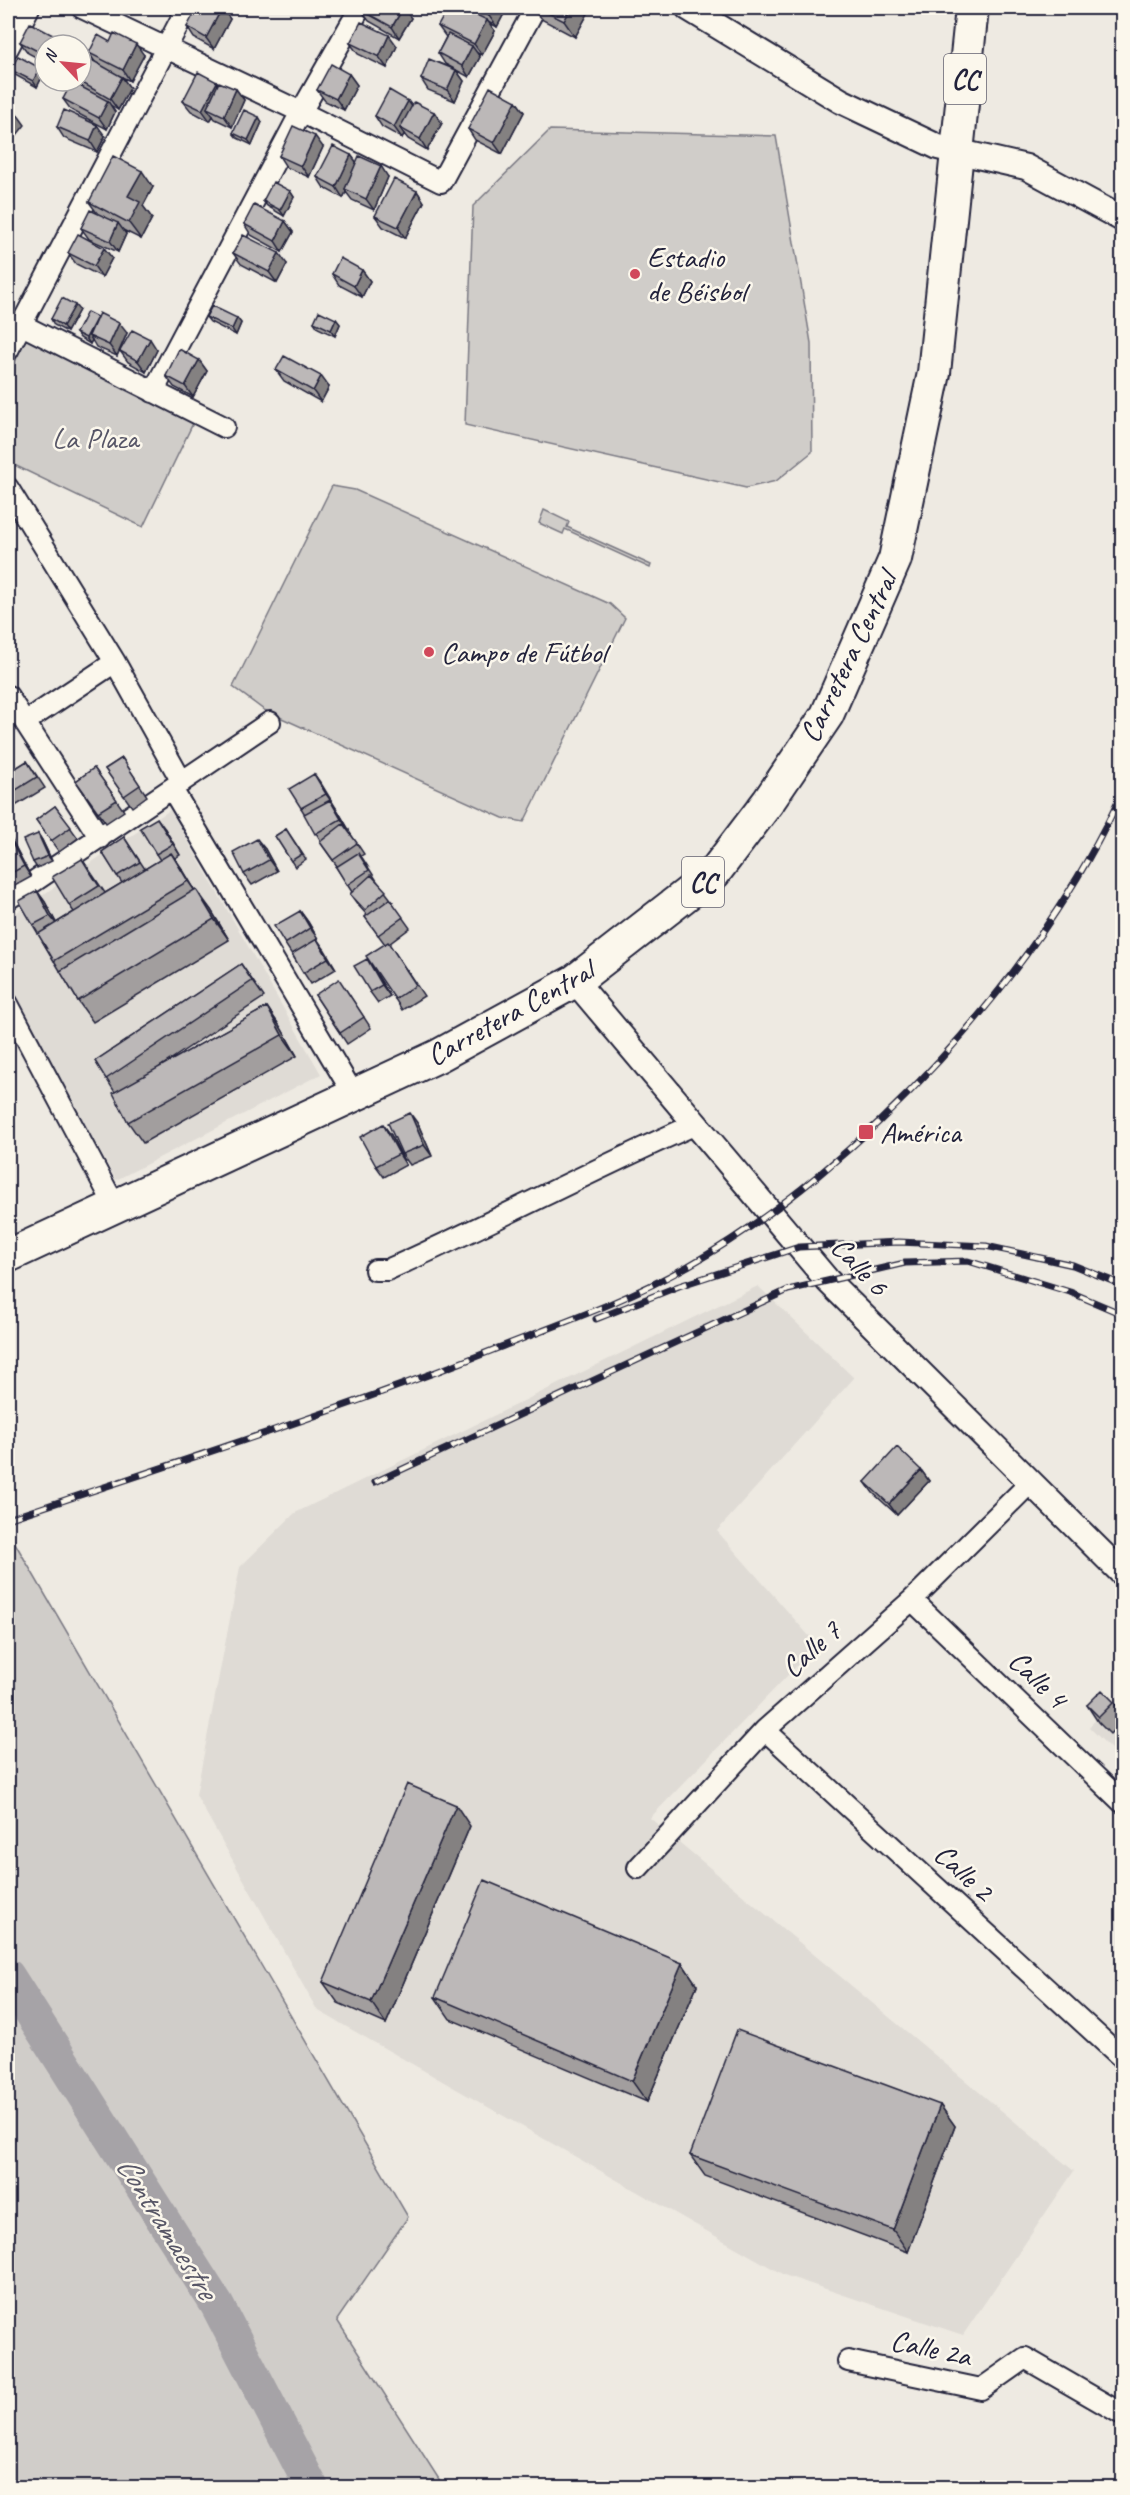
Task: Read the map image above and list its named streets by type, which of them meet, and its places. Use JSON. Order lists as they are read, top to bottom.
{
  "streets": {
    "highway": ["CC", "Carretera Central"],
    "street": [
      "Calle 6",
      "Calle 7",
      "Calle 4",
      "Calle 2",
      "Calle 2a"
    ]
  },
  "crossings": [
    ["Carretera Central", "Calle 6"],
    ["Calle 6", "Calle 7"],
    ["Calle 7", "Calle 4"],
    ["Calle 7", "Calle 2"]
  ],
  "water": ["Contramaestre"],
  "parks": ["La Plaza"],
  "places": {
    "other": ["Estadio de Béisbol", "Campo de Fútbol"],
    "transit": ["América"]
  },
  "north": "top left"
}
